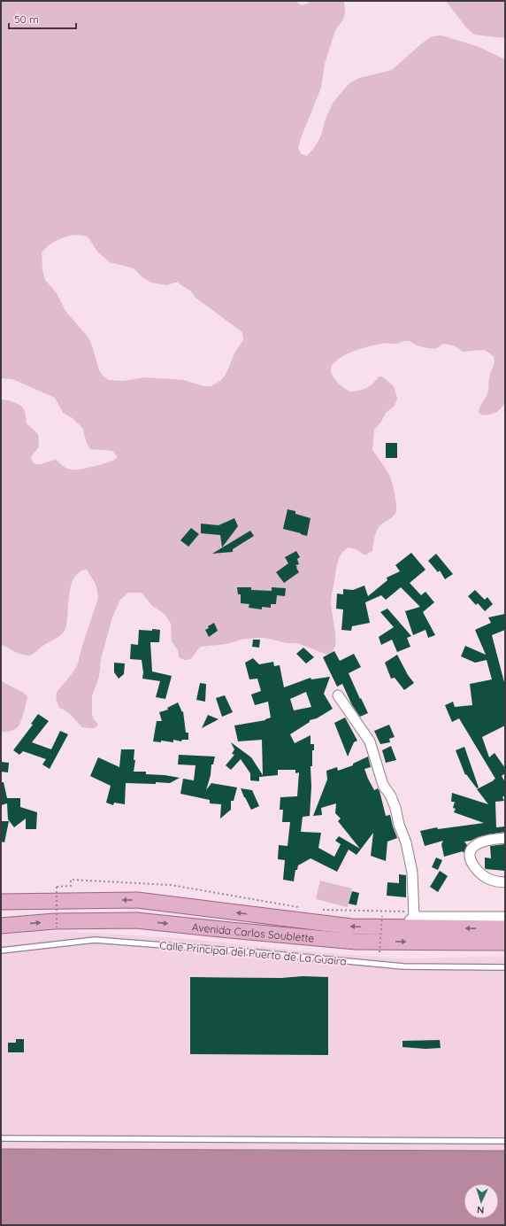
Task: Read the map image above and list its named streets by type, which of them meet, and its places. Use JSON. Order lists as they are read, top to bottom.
{
  "streets": {
    "main road": ["Avenida Carlos Soublette"],
    "lane": ["Calle Principal del Puerto de La Guaira"]
  },
  "scale_bar": "50 m",
  "north": "bottom"
}
